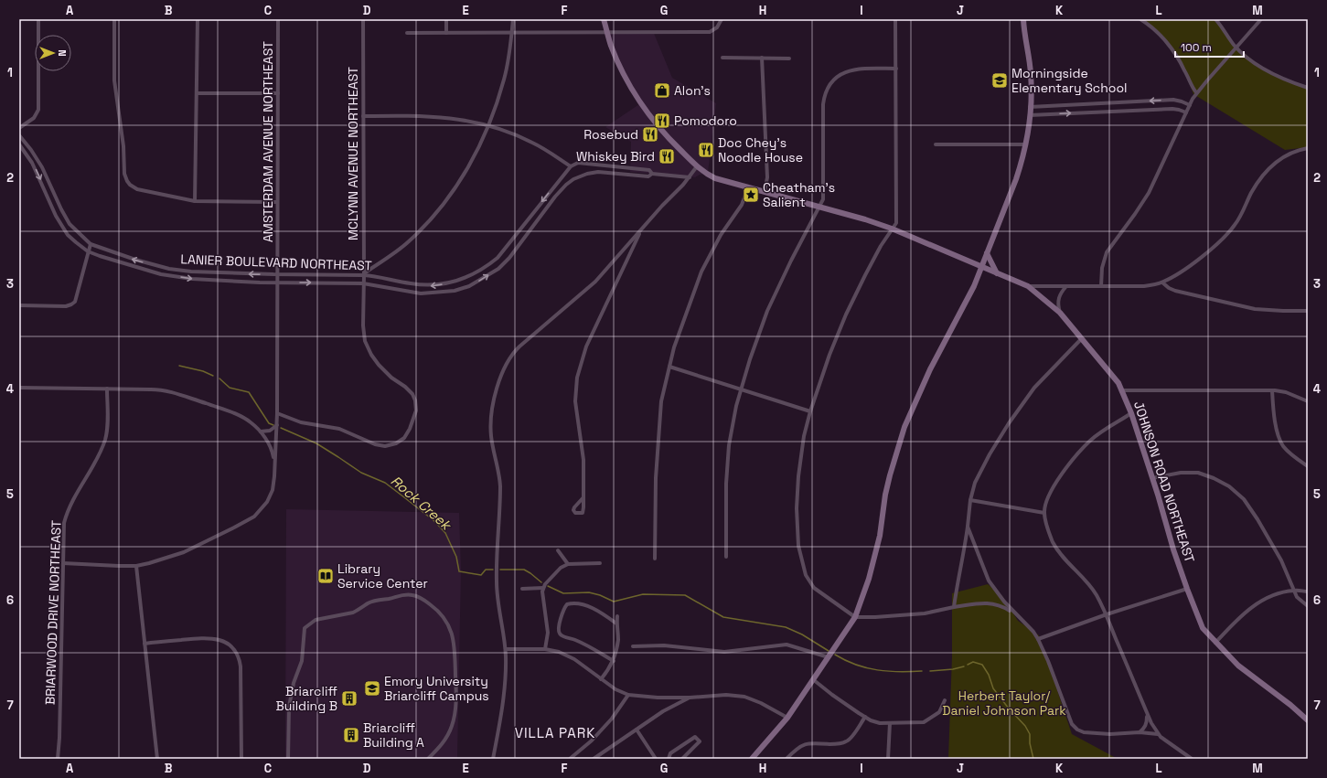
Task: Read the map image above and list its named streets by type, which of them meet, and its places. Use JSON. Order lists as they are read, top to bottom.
{
  "streets": {
    "street": [
      "AMSTERDAM AVENUE NORTHEAST",
      "MCLYNN AVENUE NORTHEAST",
      "LANIER BOULEVARD NORTHEAST",
      "JOHNSON ROAD NORTHEAST",
      "BRIARWOOD DRIVE NORTHEAST"
    ]
  },
  "crossings": [
    ["AMSTERDAM AVENUE NORTHEAST", "MCLYNN AVENUE NORTHEAST"],
    ["AMSTERDAM AVENUE NORTHEAST", "LANIER BOULEVARD NORTHEAST"],
    ["AMSTERDAM AVENUE NORTHEAST", "BRIARWOOD DRIVE NORTHEAST"],
    ["MCLYNN AVENUE NORTHEAST", "LANIER BOULEVARD NORTHEAST"]
  ],
  "districts": ["VILLA PARK"],
  "water": ["Rock Creek"],
  "parks": ["Herbert Taylor/ Daniel Johnson Park"],
  "places": {
    "school or university": ["Morningside Elementary School", "Emory University Briarcliff Campus"],
    "shop": ["Alon's"],
    "restaurant": [
      "Pomodoro",
      "Rosebud",
      "Doc Chey's Noodle House",
      "Whiskey Bird"
    ],
    "place": ["Cheatham's Salient"],
    "library": ["Library Service Center"],
    "building": ["Briarcliff Building B", "Briarcliff Building A"]
  },
  "scale_bar": "100 m",
  "north": "right",
  "grid": {
    "columns": [
      "A",
      "B",
      "C",
      "D",
      "E",
      "F",
      "G",
      "H",
      "I",
      "J",
      "K",
      "L",
      "M"
    ],
    "rows": [
      "1",
      "2",
      "3",
      "4",
      "5",
      "6",
      "7"
    ]
  }
}
